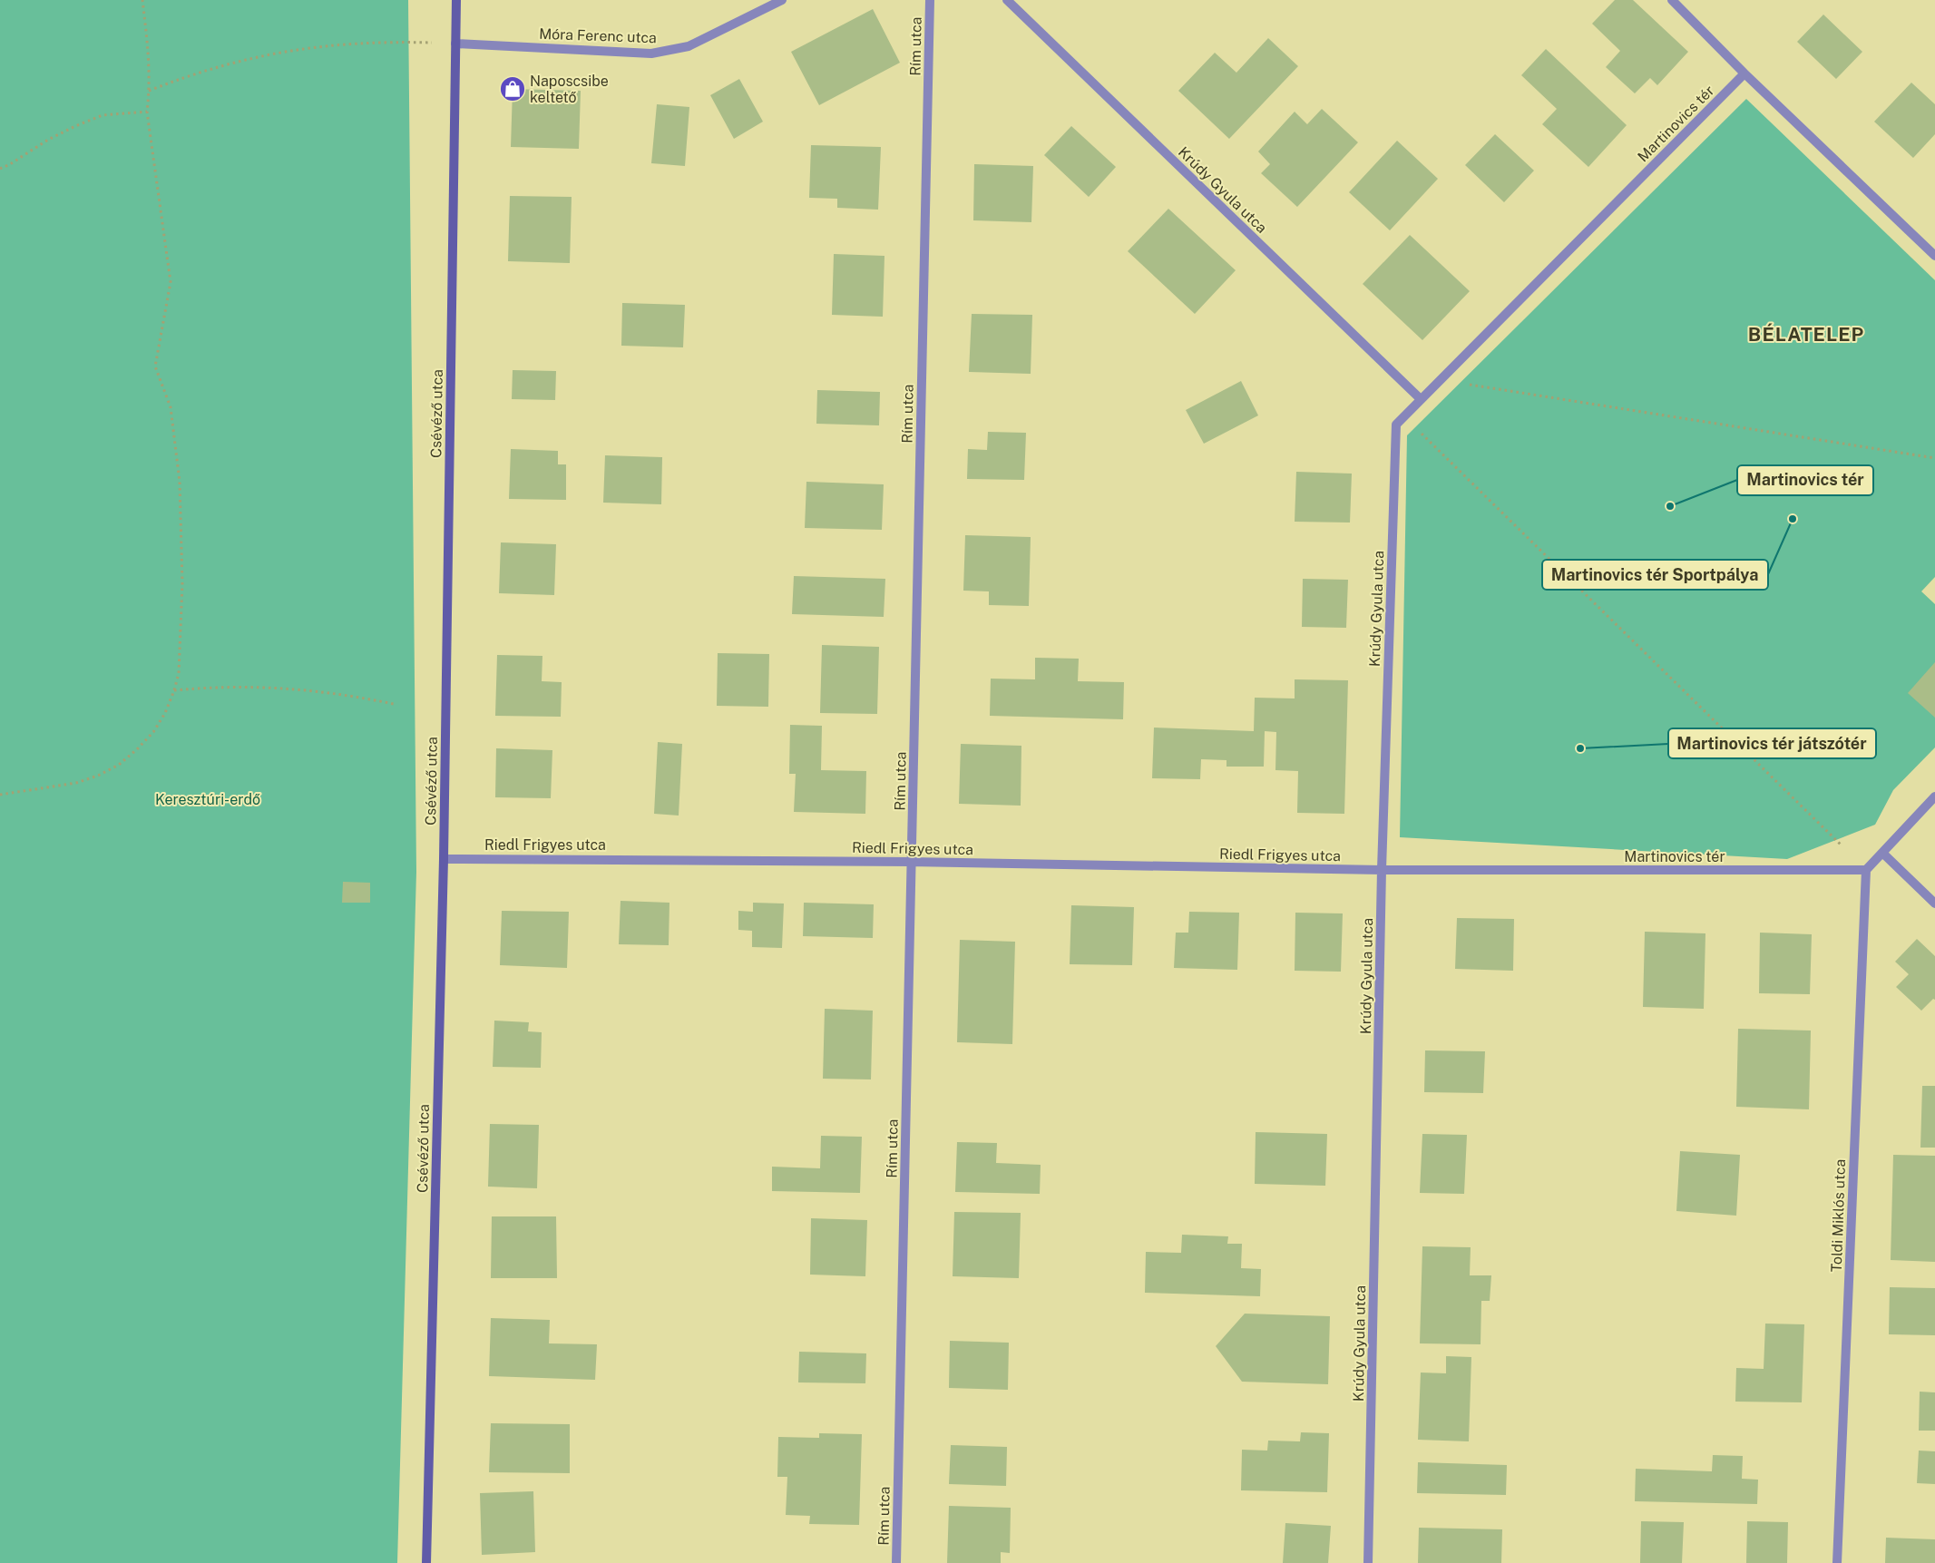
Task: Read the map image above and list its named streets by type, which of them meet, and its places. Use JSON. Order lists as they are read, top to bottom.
{
  "streets": {
    "main road": ["Csévéző utca"],
    "street": [
      "Móra Ferenc utca",
      "Rím utca",
      "Martinovics tér",
      "Krúdy Gyula utca",
      "Riedl Frigyes utca",
      "Toldi Miklós utca"
    ]
  },
  "crossings": [
    ["Móra Ferenc utca", "Csévéző utca"],
    ["Rím utca", "Riedl Frigyes utca"],
    ["Martinovics tér", "Krúdy Gyula utca"],
    ["Martinovics tér", "Riedl Frigyes utca"],
    ["Martinovics tér", "Toldi Miklós utca"],
    ["Krúdy Gyula utca", "Riedl Frigyes utca"],
    ["Csévéző utca", "Riedl Frigyes utca"]
  ],
  "districts": ["BÉLATELEP"],
  "parks": ["Keresztúri-erdő"],
  "places": {
    "shop": ["Naposcsibe keltető"],
    "other": ["Martinovics tér", "Martinovics tér Sportpálya", "Martinovics tér játszótér"]
  }
}
